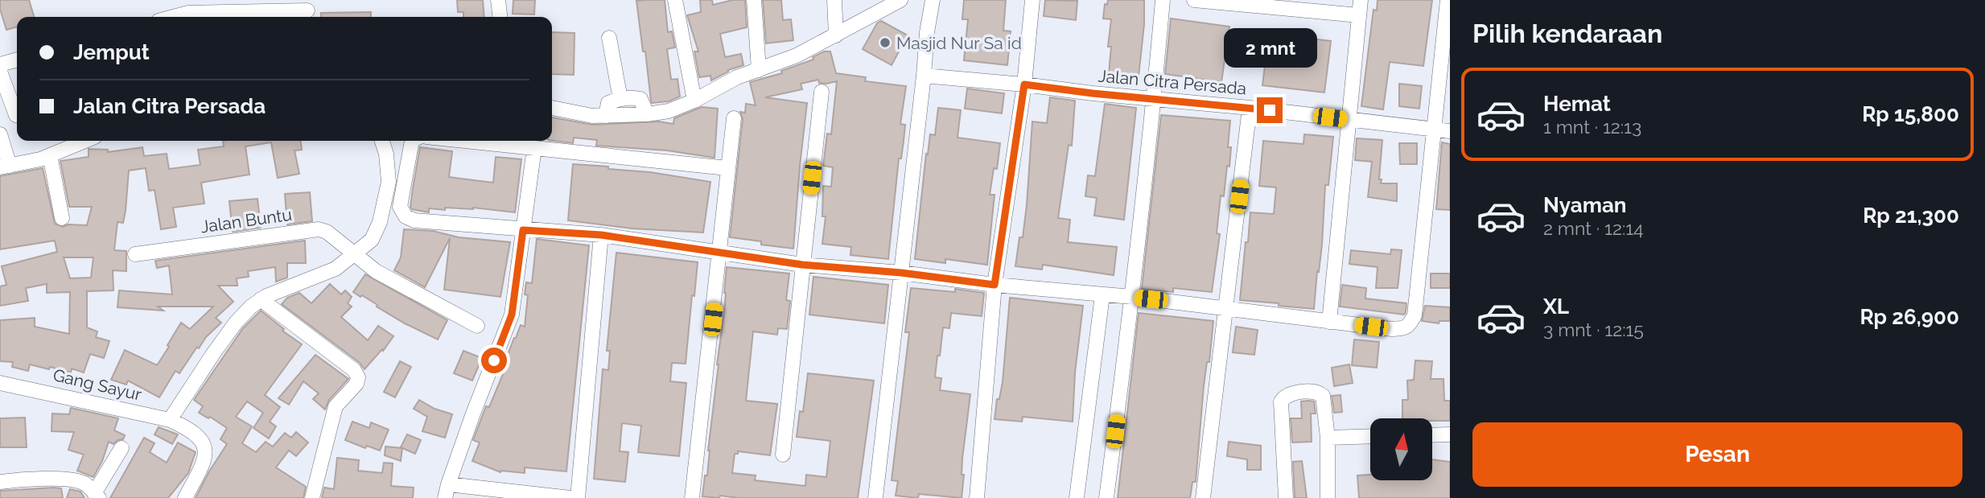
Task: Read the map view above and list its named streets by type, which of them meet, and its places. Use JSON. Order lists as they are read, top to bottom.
{
  "streets": {
    "street": ["Jalan Citra Persada", "Jalan Buntu", "Gang Sayur"]
  },
  "places": ["Masjid Nur Sa id"],
  "north": "top",
  "page": {
    "heading": "Pilih kendaraan",
    "banner": ["Jemput", "Jalan Citra Persada"],
    "bubble": "2 mnt",
    "list": [
      {
        "name": "Hemat",
        "note": "1 mnt · 12:13",
        "value": "Rp 15,800"
      },
      {
        "name": "Nyaman",
        "note": "2 mnt · 12:14",
        "value": "Rp 21,300"
      },
      {
        "name": "XL",
        "note": "3 mnt · 12:15",
        "value": "Rp 26,900"
      }
    ],
    "buttons": "Pesan"
  }
}
